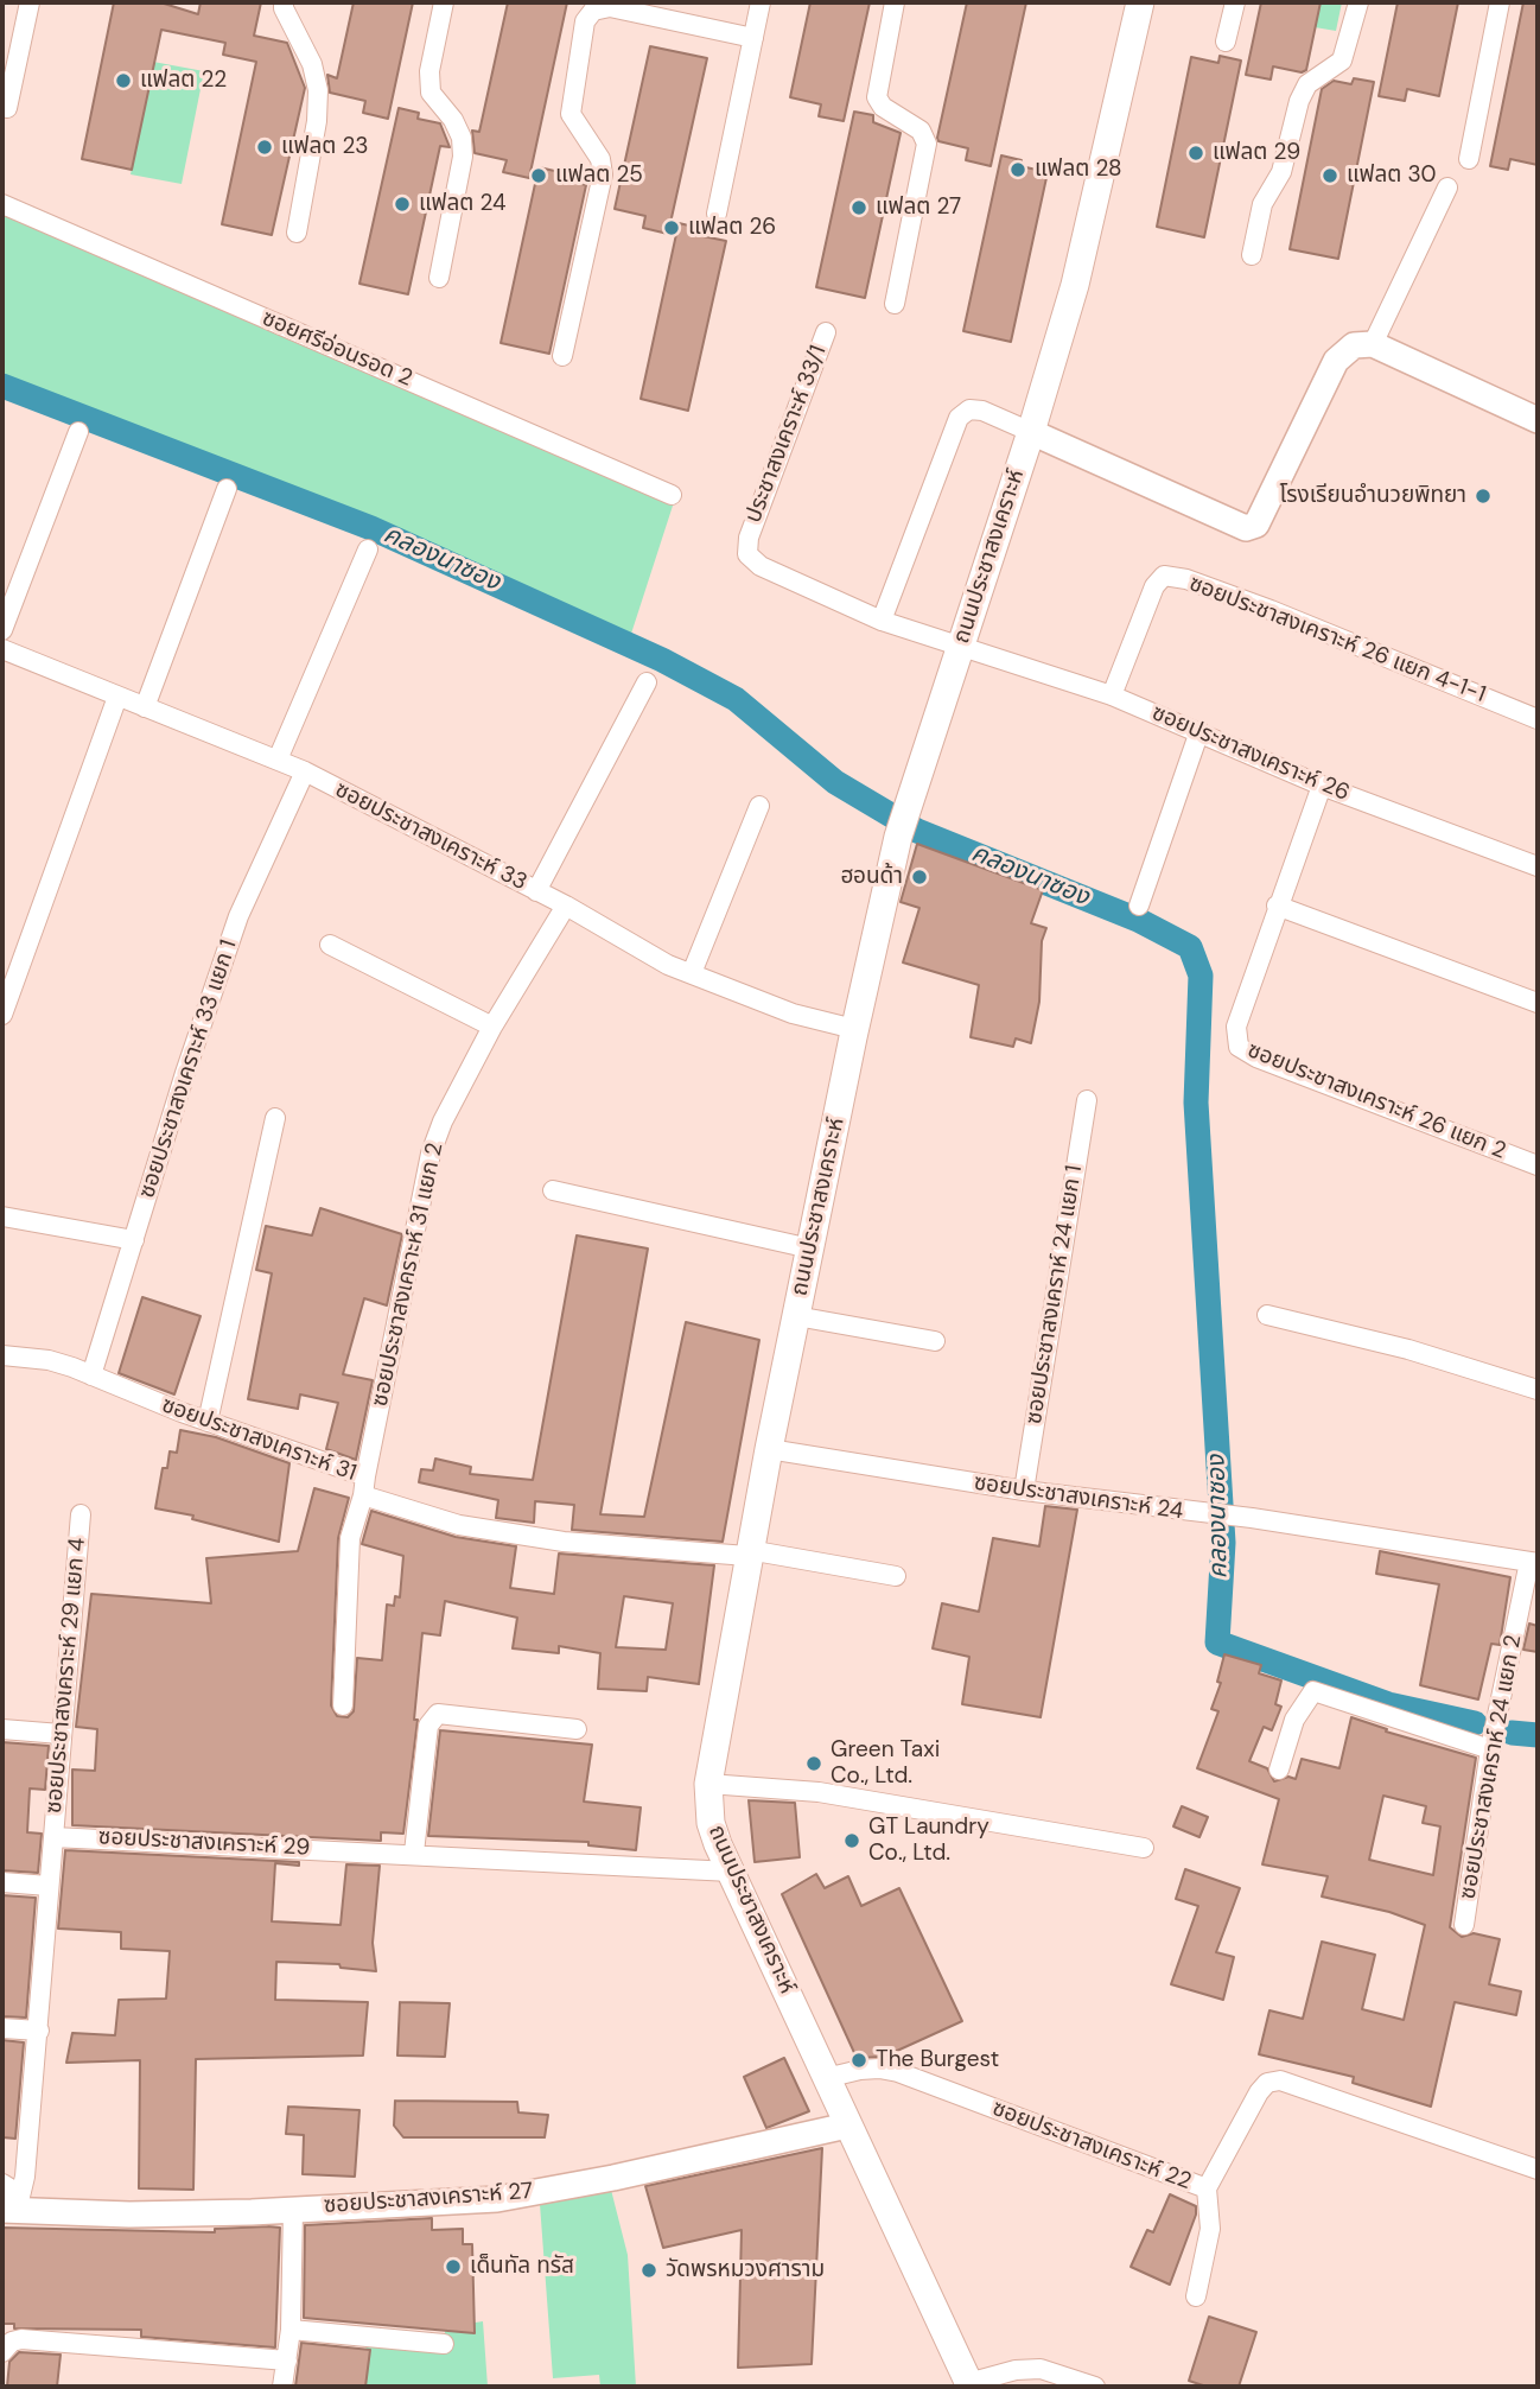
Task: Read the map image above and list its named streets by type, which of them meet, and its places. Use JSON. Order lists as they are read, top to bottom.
{
  "streets": {
    "main road": ["ถนนประชาสงเคราะห์"],
    "street": [
      "ซอยศรีอ่อนรอด 2",
      "ประชาสงเคราะห์ 33/1",
      "ซอยประชาสงเคราะห์ 26 แยก 4-1-1",
      "ซอยประชาสงเคราะห์ 26",
      "ซอยประชาสงเคราะห์ 33",
      "ซอยประชาสงเคราะห์ 33 แยก 1",
      "ซอยประชาสงเคราะห์ 26 แยก 2",
      "ซอยประชาสงเคราะห์ 31 แยก 2",
      "ซอยประชาสงเคราห์ 24 แยก 1",
      "ซอยประชาสงเคราะห์ 31",
      "ซอยประชาสงเคราะห์ 24",
      "ซอยประชาสงเคราะห์ 29 แยก 4",
      "ซอยประชาสงเคราห์ 24 แยก 2",
      "ซอยประชาสงเคราะห์ 29",
      "ซอยประชาสงเคราะห์ 22",
      "ซอยประชาสงเคราะห์ 27"
    ]
  },
  "crossings": [
    ["ประชาสงเคราะห์ 33/1", "ถนนประชาสงเคราะห์"],
    ["ประชาสงเคราะห์ 33/1", "ซอยประชาสงเคราะห์ 26"],
    ["ถนนประชาสงเคราะห์", "ซอยประชาสงเคราะห์ 26"],
    ["ถนนประชาสงเคราะห์", "ซอยประชาสงเคราะห์ 33"],
    ["ถนนประชาสงเคราะห์", "ซอยประชาสงเคราะห์ 31"],
    ["ถนนประชาสงเคราะห์", "ซอยประชาสงเคราะห์ 24"],
    ["ถนนประชาสงเคราะห์", "ซอยประชาสงเคราะห์ 29"],
    ["ถนนประชาสงเคราะห์", "ซอยประชาสงเคราะห์ 22"],
    ["ถนนประชาสงเคราะห์", "ซอยประชาสงเคราะห์ 27"],
    ["ซอยประชาสงเคราะห์ 26 แยก 4-1-1", "ซอยประชาสงเคราะห์ 26"],
    ["ซอยประชาสงเคราะห์ 26", "ซอยประชาสงเคราะห์ 26 แยก 2"],
    ["ซอยประชาสงเคราะห์ 33", "ซอยประชาสงเคราะห์ 33 แยก 1"],
    ["ซอยประชาสงเคราะห์ 33", "ซอยประชาสงเคราะห์ 31 แยก 2"],
    ["ซอยประชาสงเคราะห์ 33 แยก 1", "ซอยประชาสงเคราะห์ 31"],
    ["ซอยประชาสงเคราะห์ 31 แยก 2", "ซอยประชาสงเคราะห์ 31"],
    ["ซอยประชาสงเคราห์ 24 แยก 1", "ซอยประชาสงเคราะห์ 24"],
    ["ซอยประชาสงเคราะห์ 24", "ซอยประชาสงเคราห์ 24 แยก 2"],
    ["ซอยประชาสงเคราะห์ 29 แยก 4", "ซอยประชาสงเคราะห์ 29"]
  ],
  "water": ["คลองนาซอง"],
  "places": [
    "แฟลต 22",
    "แฟลต 23",
    "แฟลต 29",
    "แฟลต 28",
    "แฟลต 25",
    "แฟลต 30",
    "แฟลต 24",
    "แฟลต 27",
    "แฟลต 26",
    "โรงเรียนอำนวยพิทยา",
    "ฮอนด้า",
    "Green Taxi Co., Ltd.",
    "GT Laundry Co., Ltd.",
    "The Burgest",
    "เด็นทัล ทรัส",
    "วัดพรหมวงศาราม"
  ]
}
